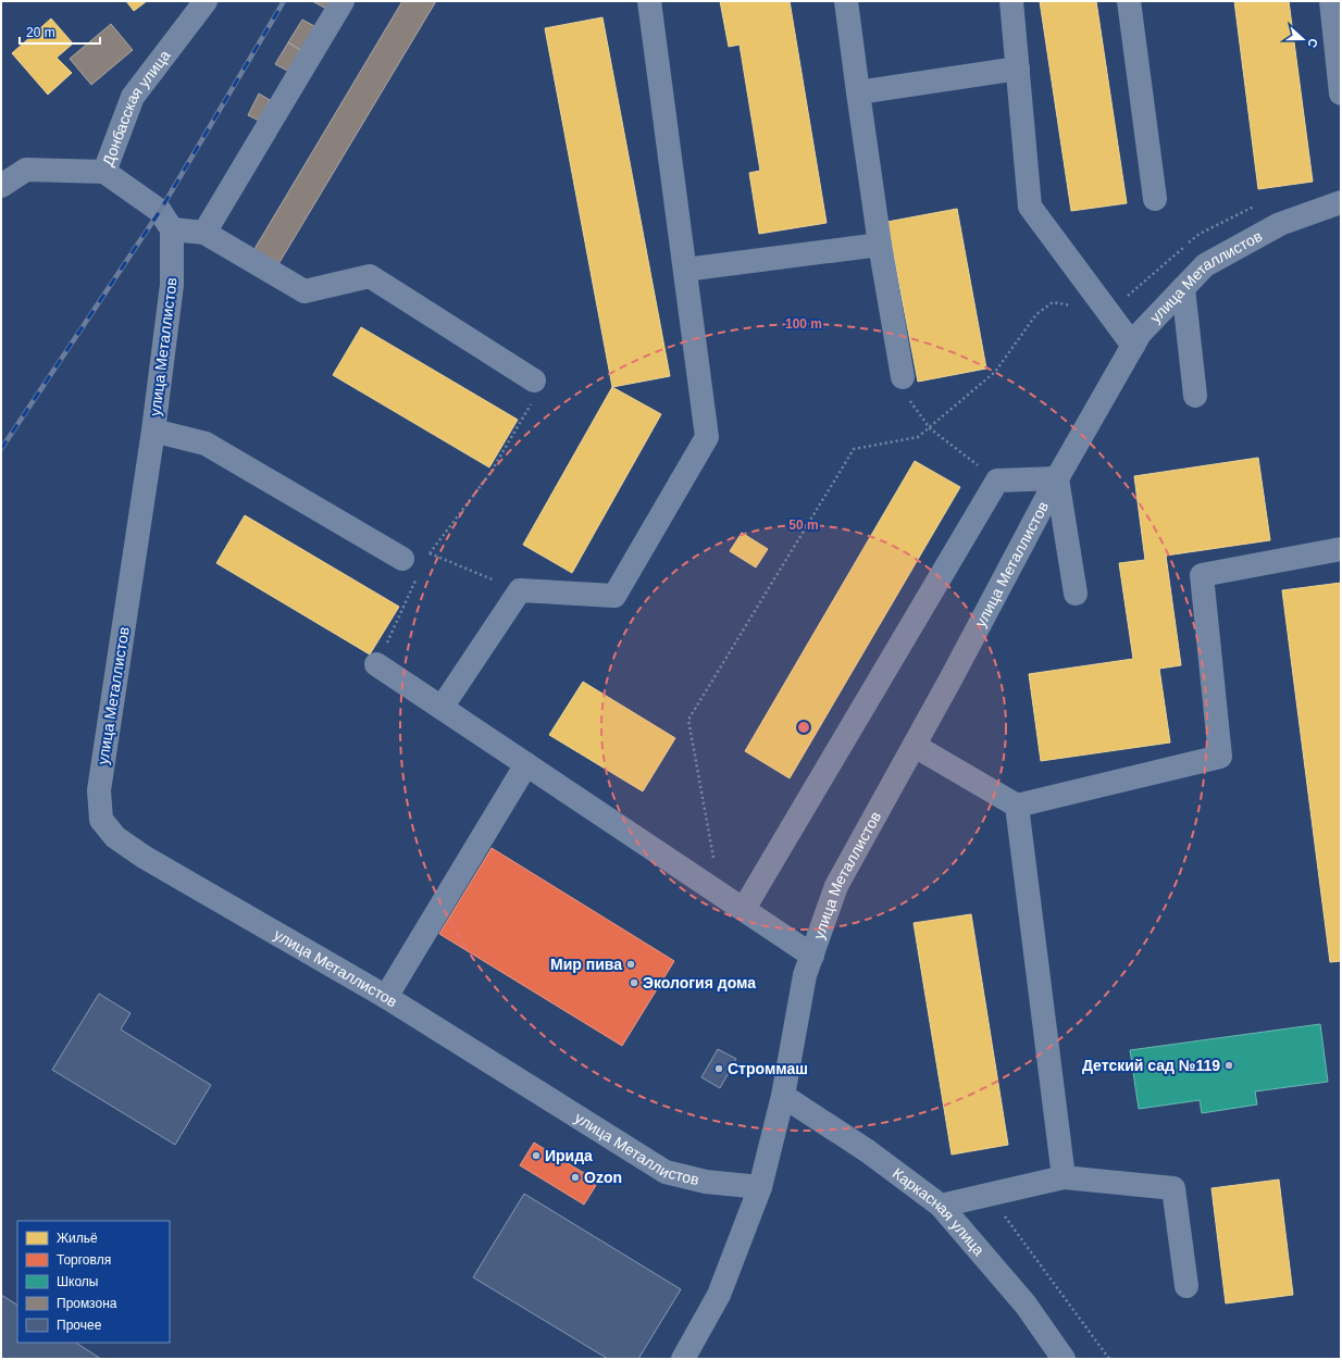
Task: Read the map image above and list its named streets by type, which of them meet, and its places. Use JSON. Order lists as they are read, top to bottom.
{
  "streets": {
    "main road": ["улица Металлистов", "Каркасная улица"],
    "street": ["Донбасская улица"]
  },
  "crossings": [
    ["улица Металлистов", "Каркасная улица"]
  ],
  "places": [
    "Мир пива",
    "Экология дома",
    "Детский сад №119",
    "Строммаш",
    "Ирида",
    "Ozon"
  ],
  "legend": [
    "Жильё",
    "Торговля",
    "Школы",
    "Промзона",
    "Прочее"
  ],
  "scale_bar": "20 m",
  "north": "right",
  "rings": ["100 m", "50 m"]
}
